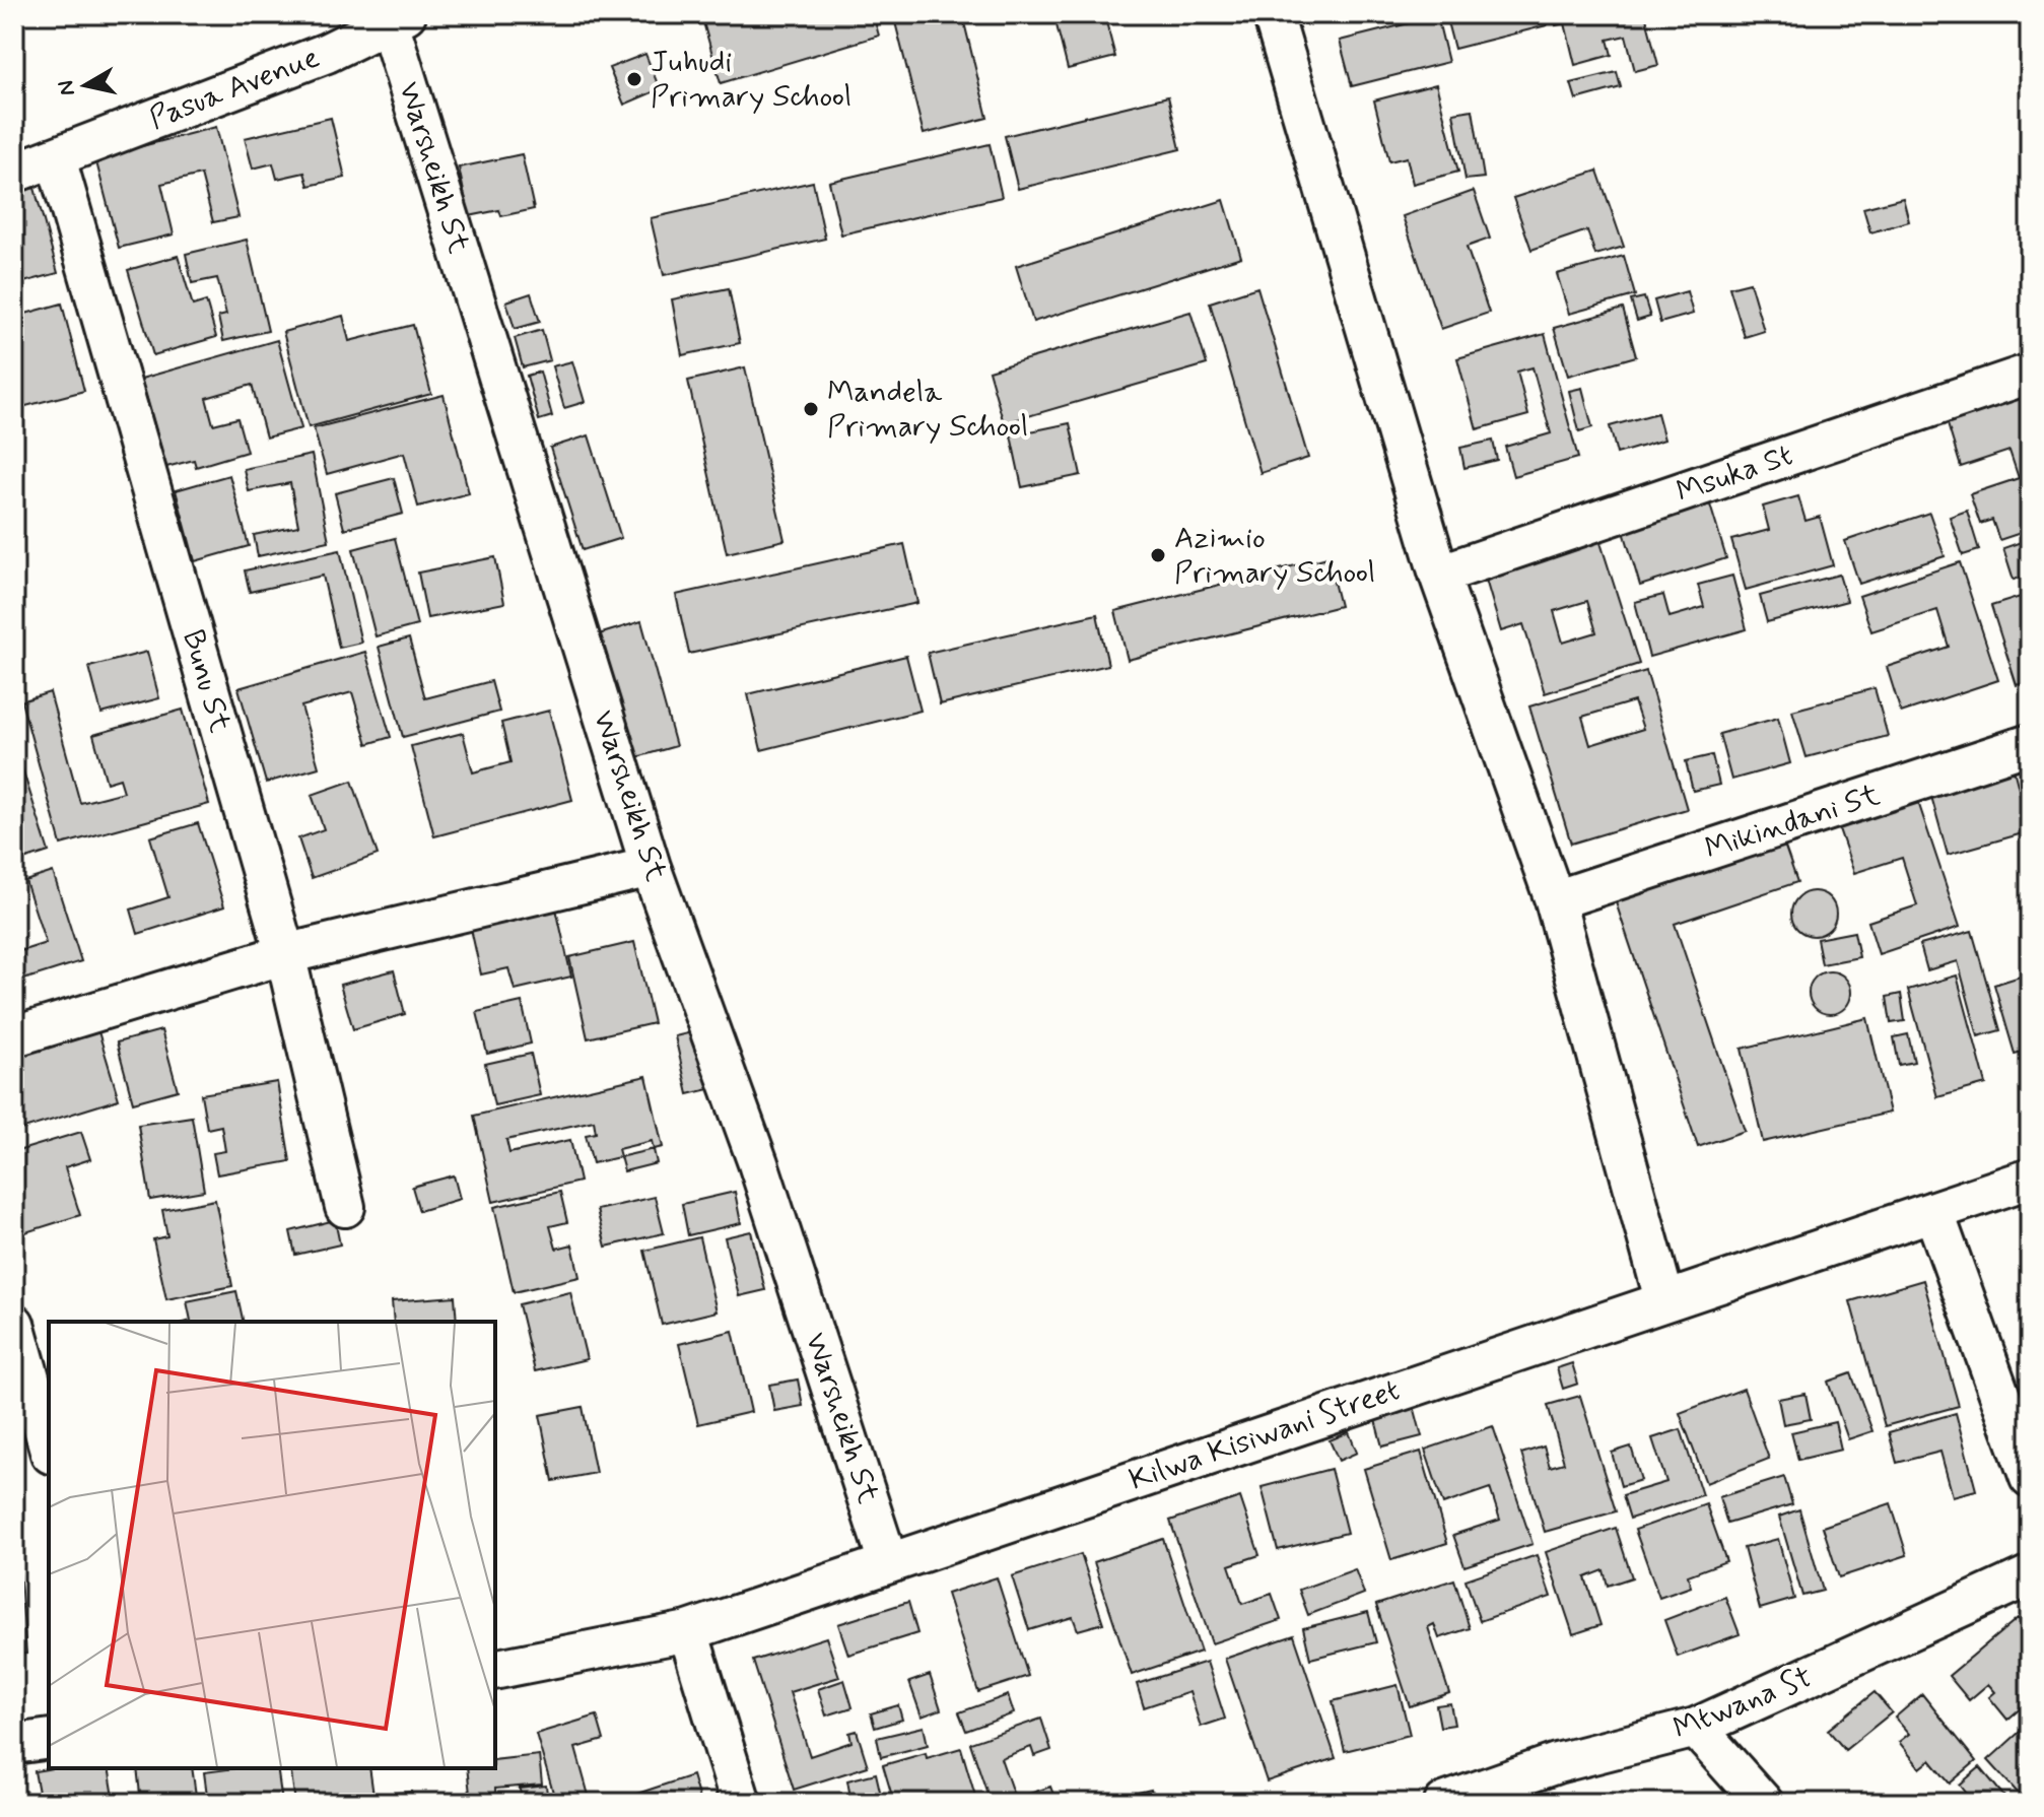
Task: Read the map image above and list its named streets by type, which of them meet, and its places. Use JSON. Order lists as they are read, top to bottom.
{
  "streets": {
    "street": [
      "Pasua Avenue",
      "Warsheikh St",
      "Msuka St",
      "Bunu St",
      "Mikindani St",
      "Kilwa Kisiwani Street",
      "Mtwana St"
    ]
  },
  "crossings": [
    ["Pasua Avenue", "Warsheikh St"],
    ["Pasua Avenue", "Bunu St"],
    ["Warsheikh St", "Kilwa Kisiwani Street"]
  ],
  "places": ["Juhudi Primary School", "Mandela Primary School", "Azimio Primary School"],
  "north": "left"
}
